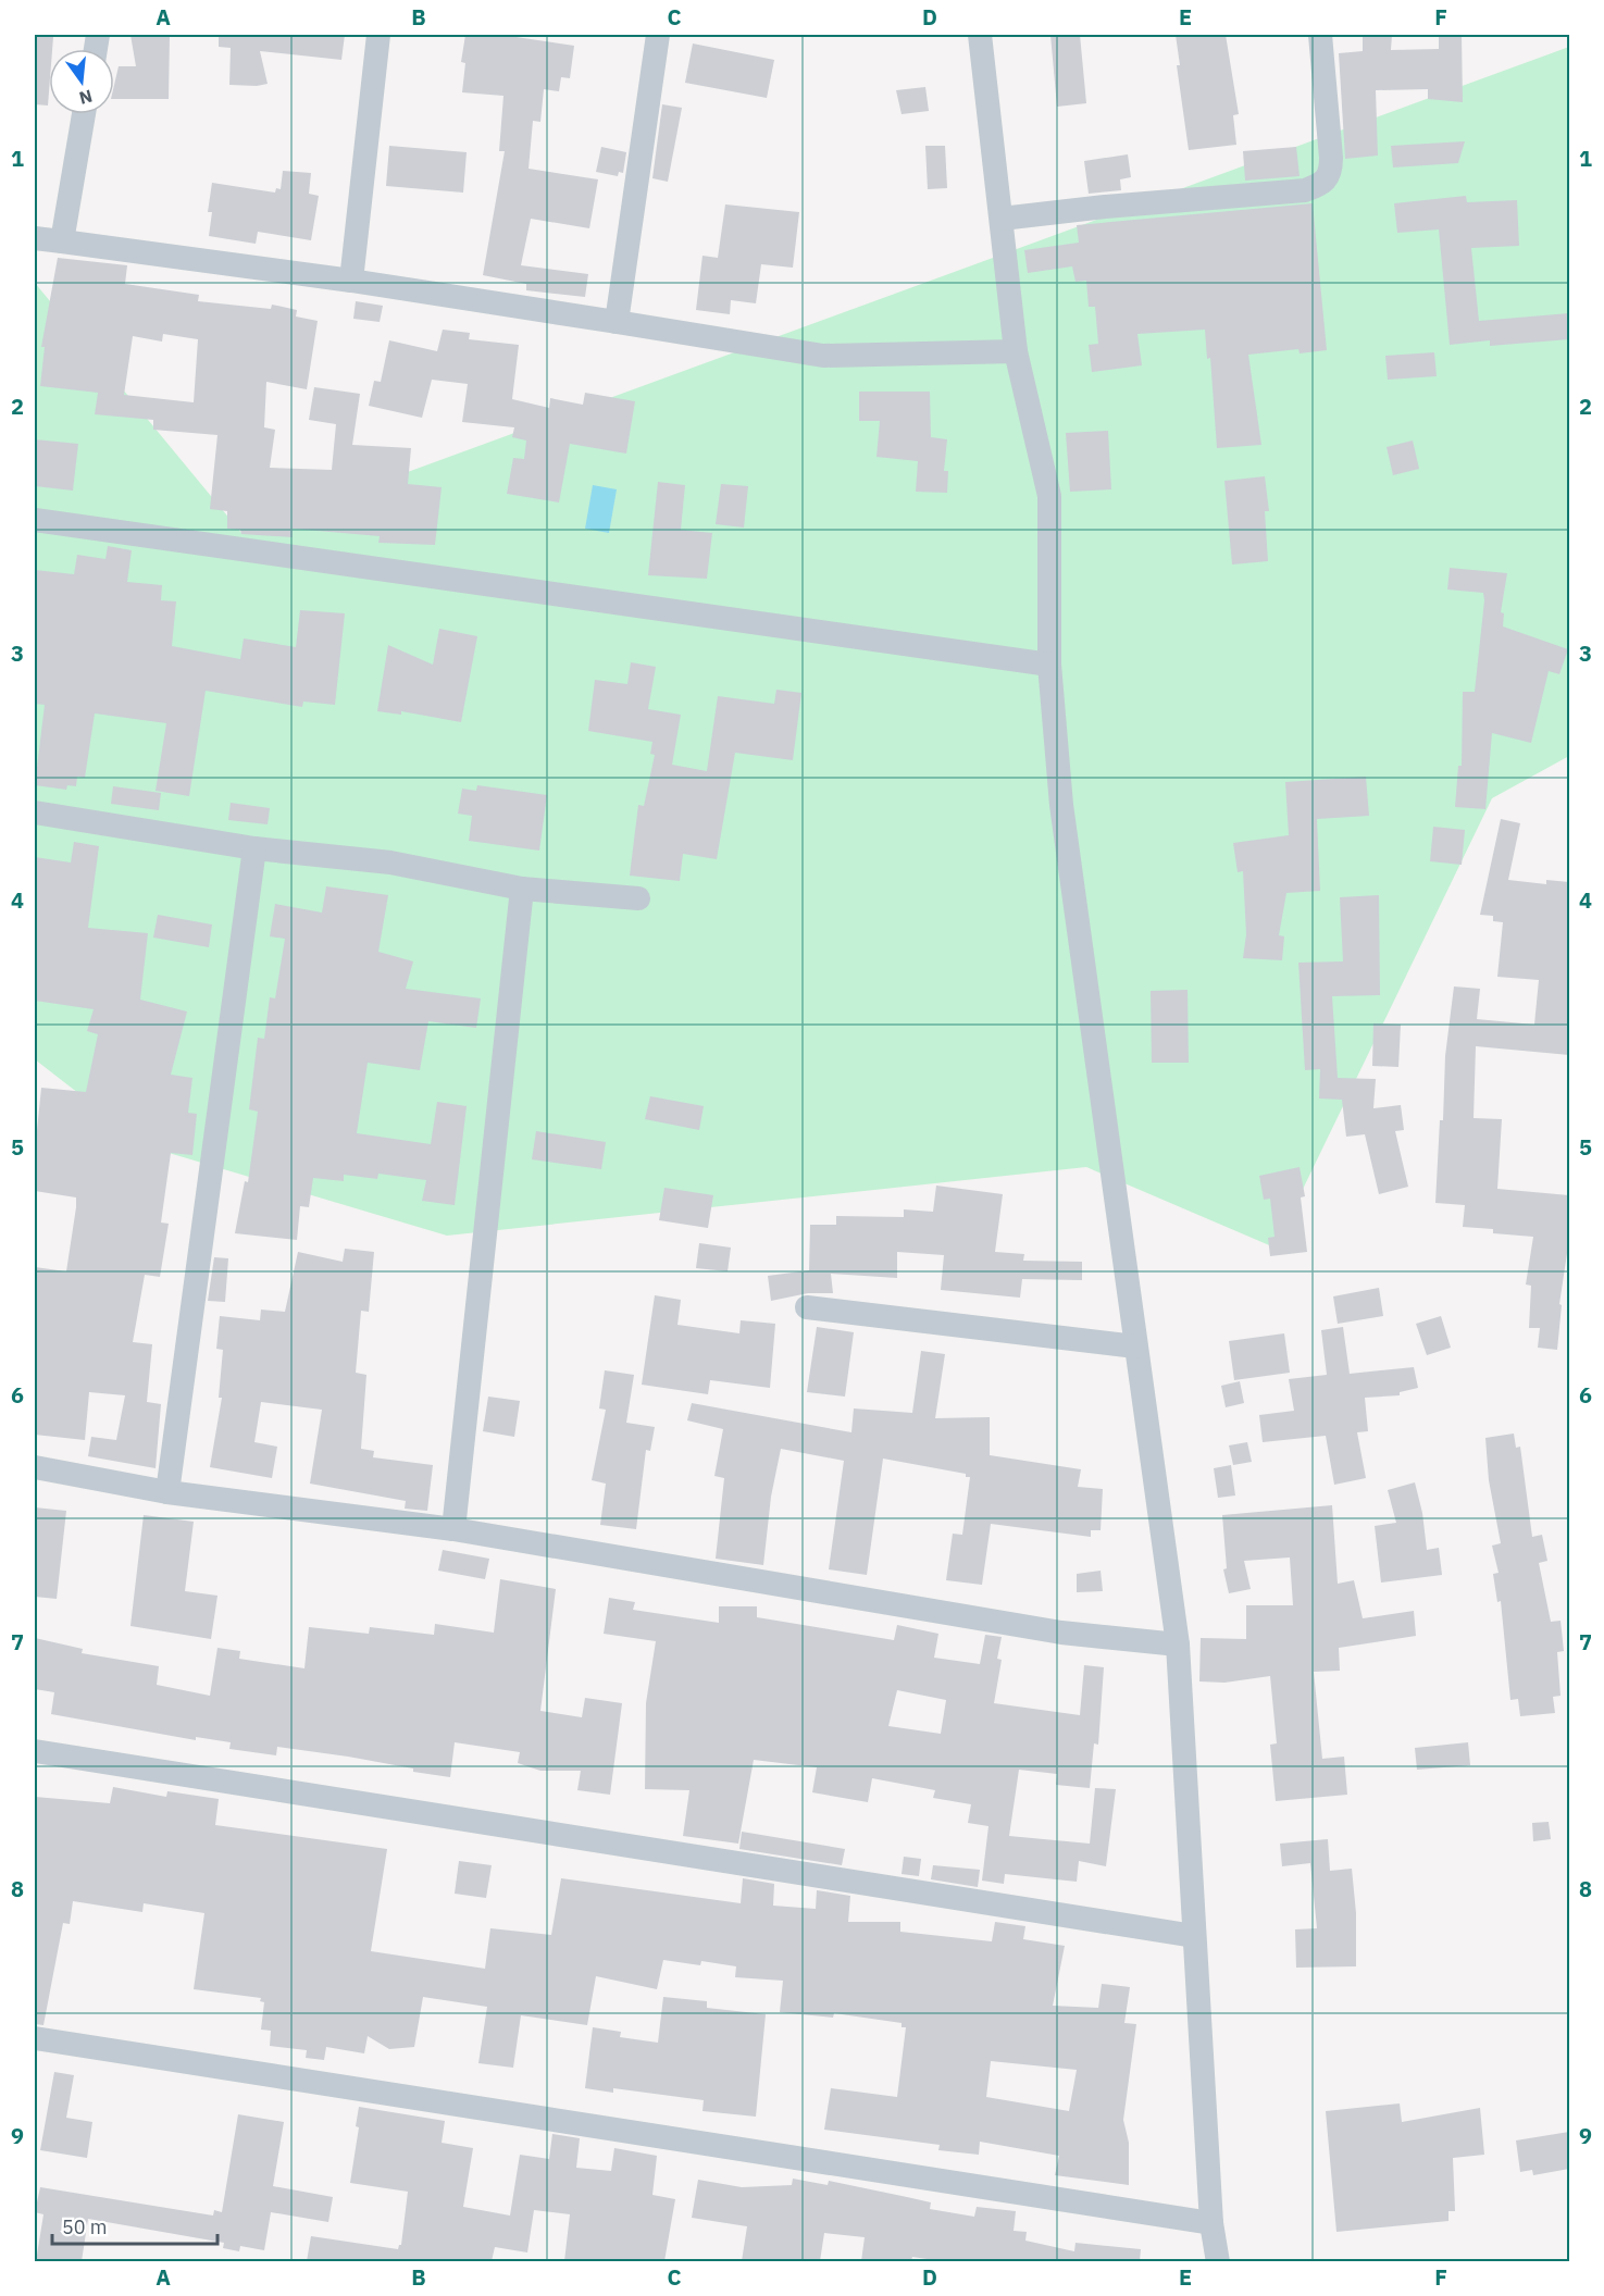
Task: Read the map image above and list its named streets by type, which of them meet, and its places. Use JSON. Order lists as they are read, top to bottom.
{
  "scale_bar": "50 m",
  "north": "bottom",
  "grid": {
    "columns": [
      "A",
      "B",
      "C",
      "D",
      "E",
      "F"
    ],
    "rows": [
      "1",
      "2",
      "3",
      "4",
      "5",
      "6",
      "7",
      "8",
      "9"
    ]
  }
}
